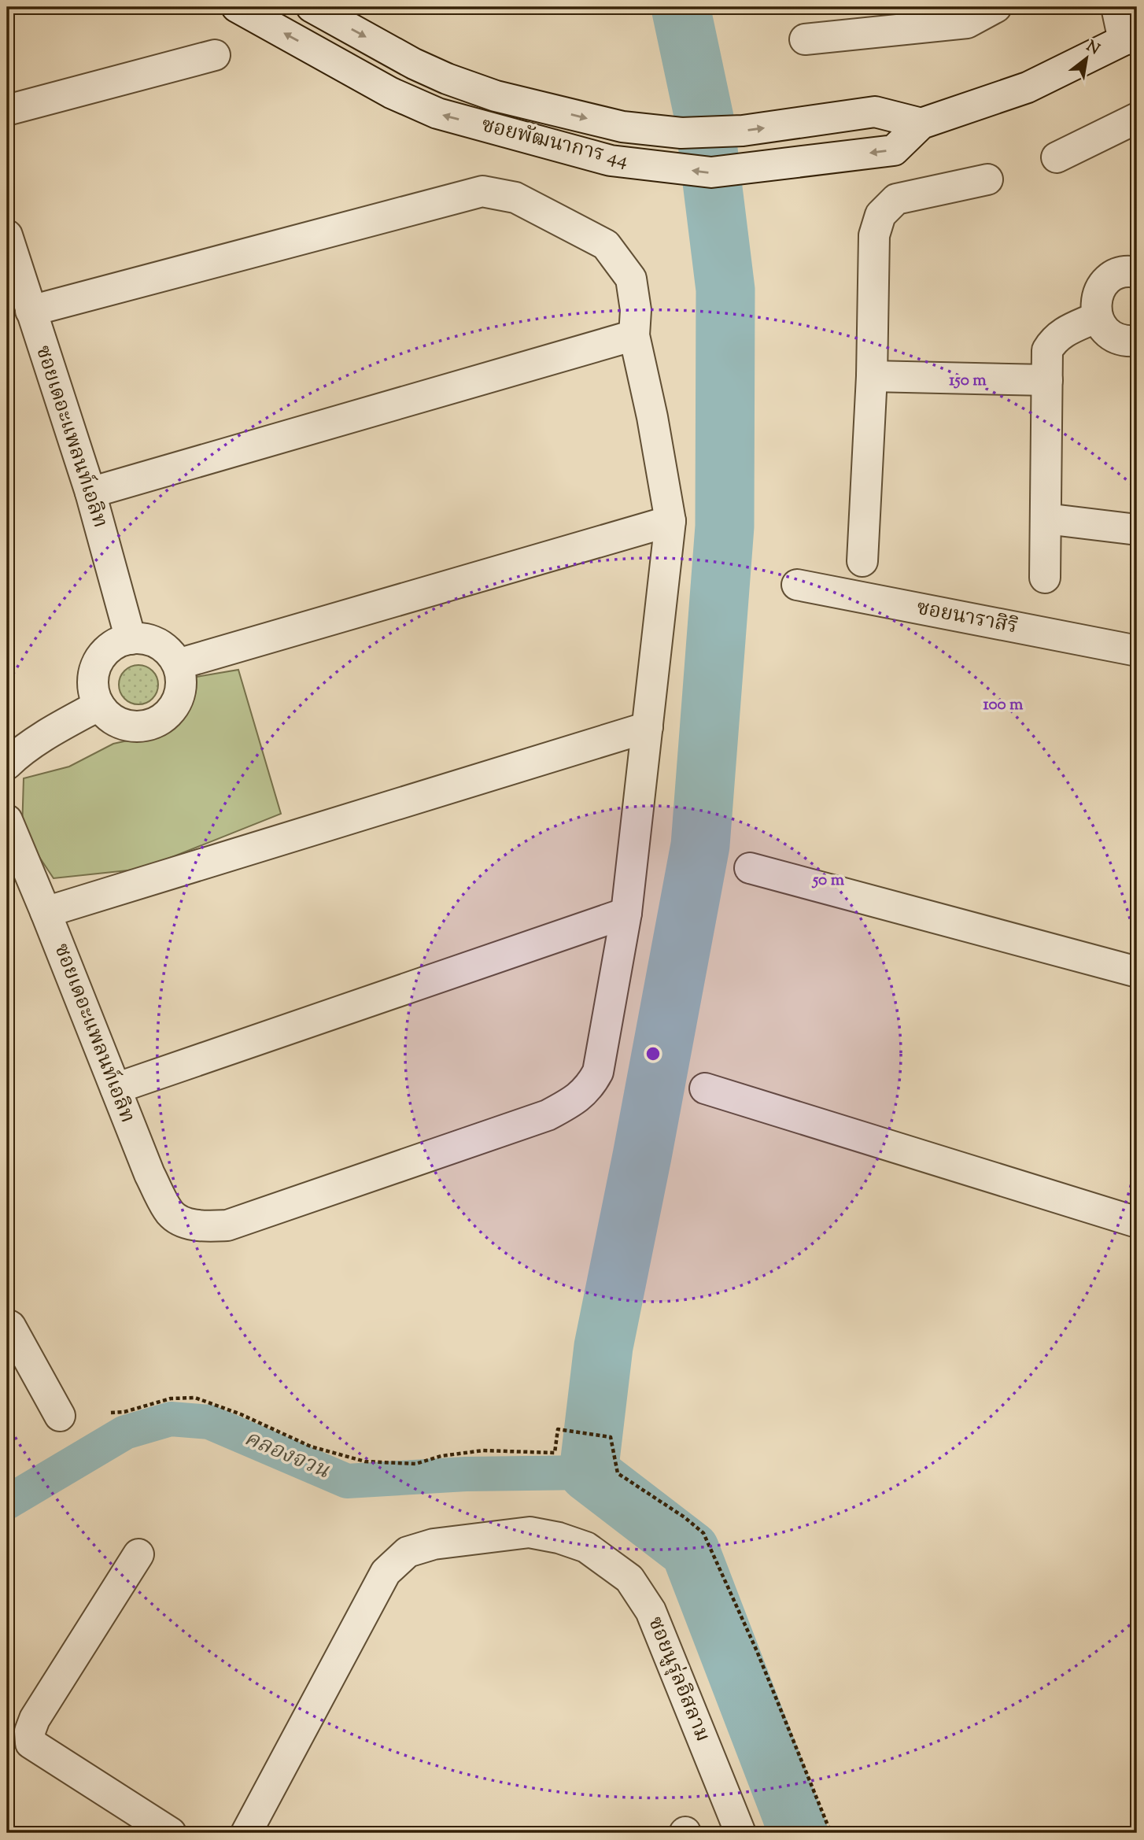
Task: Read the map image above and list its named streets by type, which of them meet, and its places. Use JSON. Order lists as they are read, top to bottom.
{
  "streets": {
    "street": [
      "ซอยพัฒนาการ 44",
      "ซอยเดอะแพลนท์เอลิท",
      "ซอยนาราสิริ",
      "ซอยนูรุ่ลอิสลาม"
    ]
  },
  "water": ["คลองจวน"],
  "north": "top right",
  "rings": ["150 m", "100 m", "50 m"]
}
